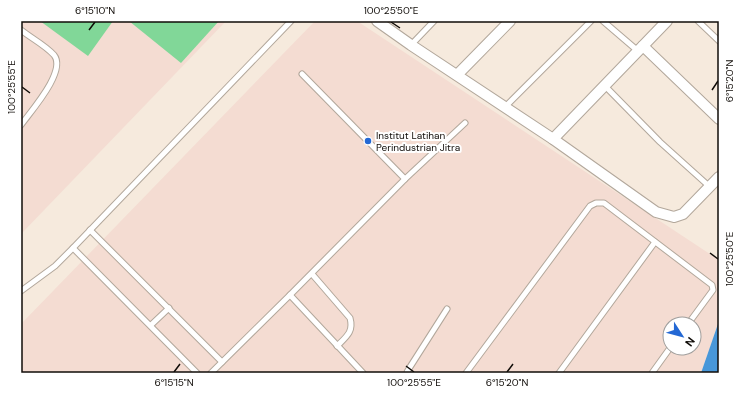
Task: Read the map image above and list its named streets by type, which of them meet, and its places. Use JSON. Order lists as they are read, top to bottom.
{
  "places": ["Institut Latihan Perindustrian Jitra"],
  "north": "bottom right",
  "coordinates": [
    "6°15'10\"N",
    "100°25'50\"E",
    "6°15'20\"N",
    "100°25'55\"E",
    "6°15'15\"N"
  ]
}
